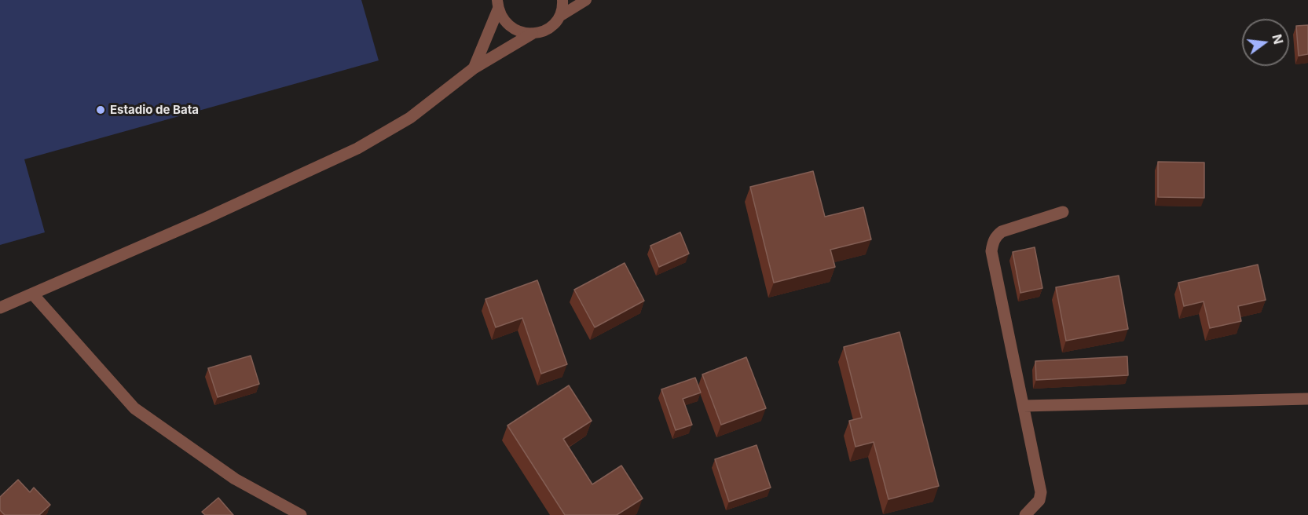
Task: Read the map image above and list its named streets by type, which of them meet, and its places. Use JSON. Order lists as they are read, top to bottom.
{
  "places": ["Estadio de Bata"],
  "north": "right"
}
